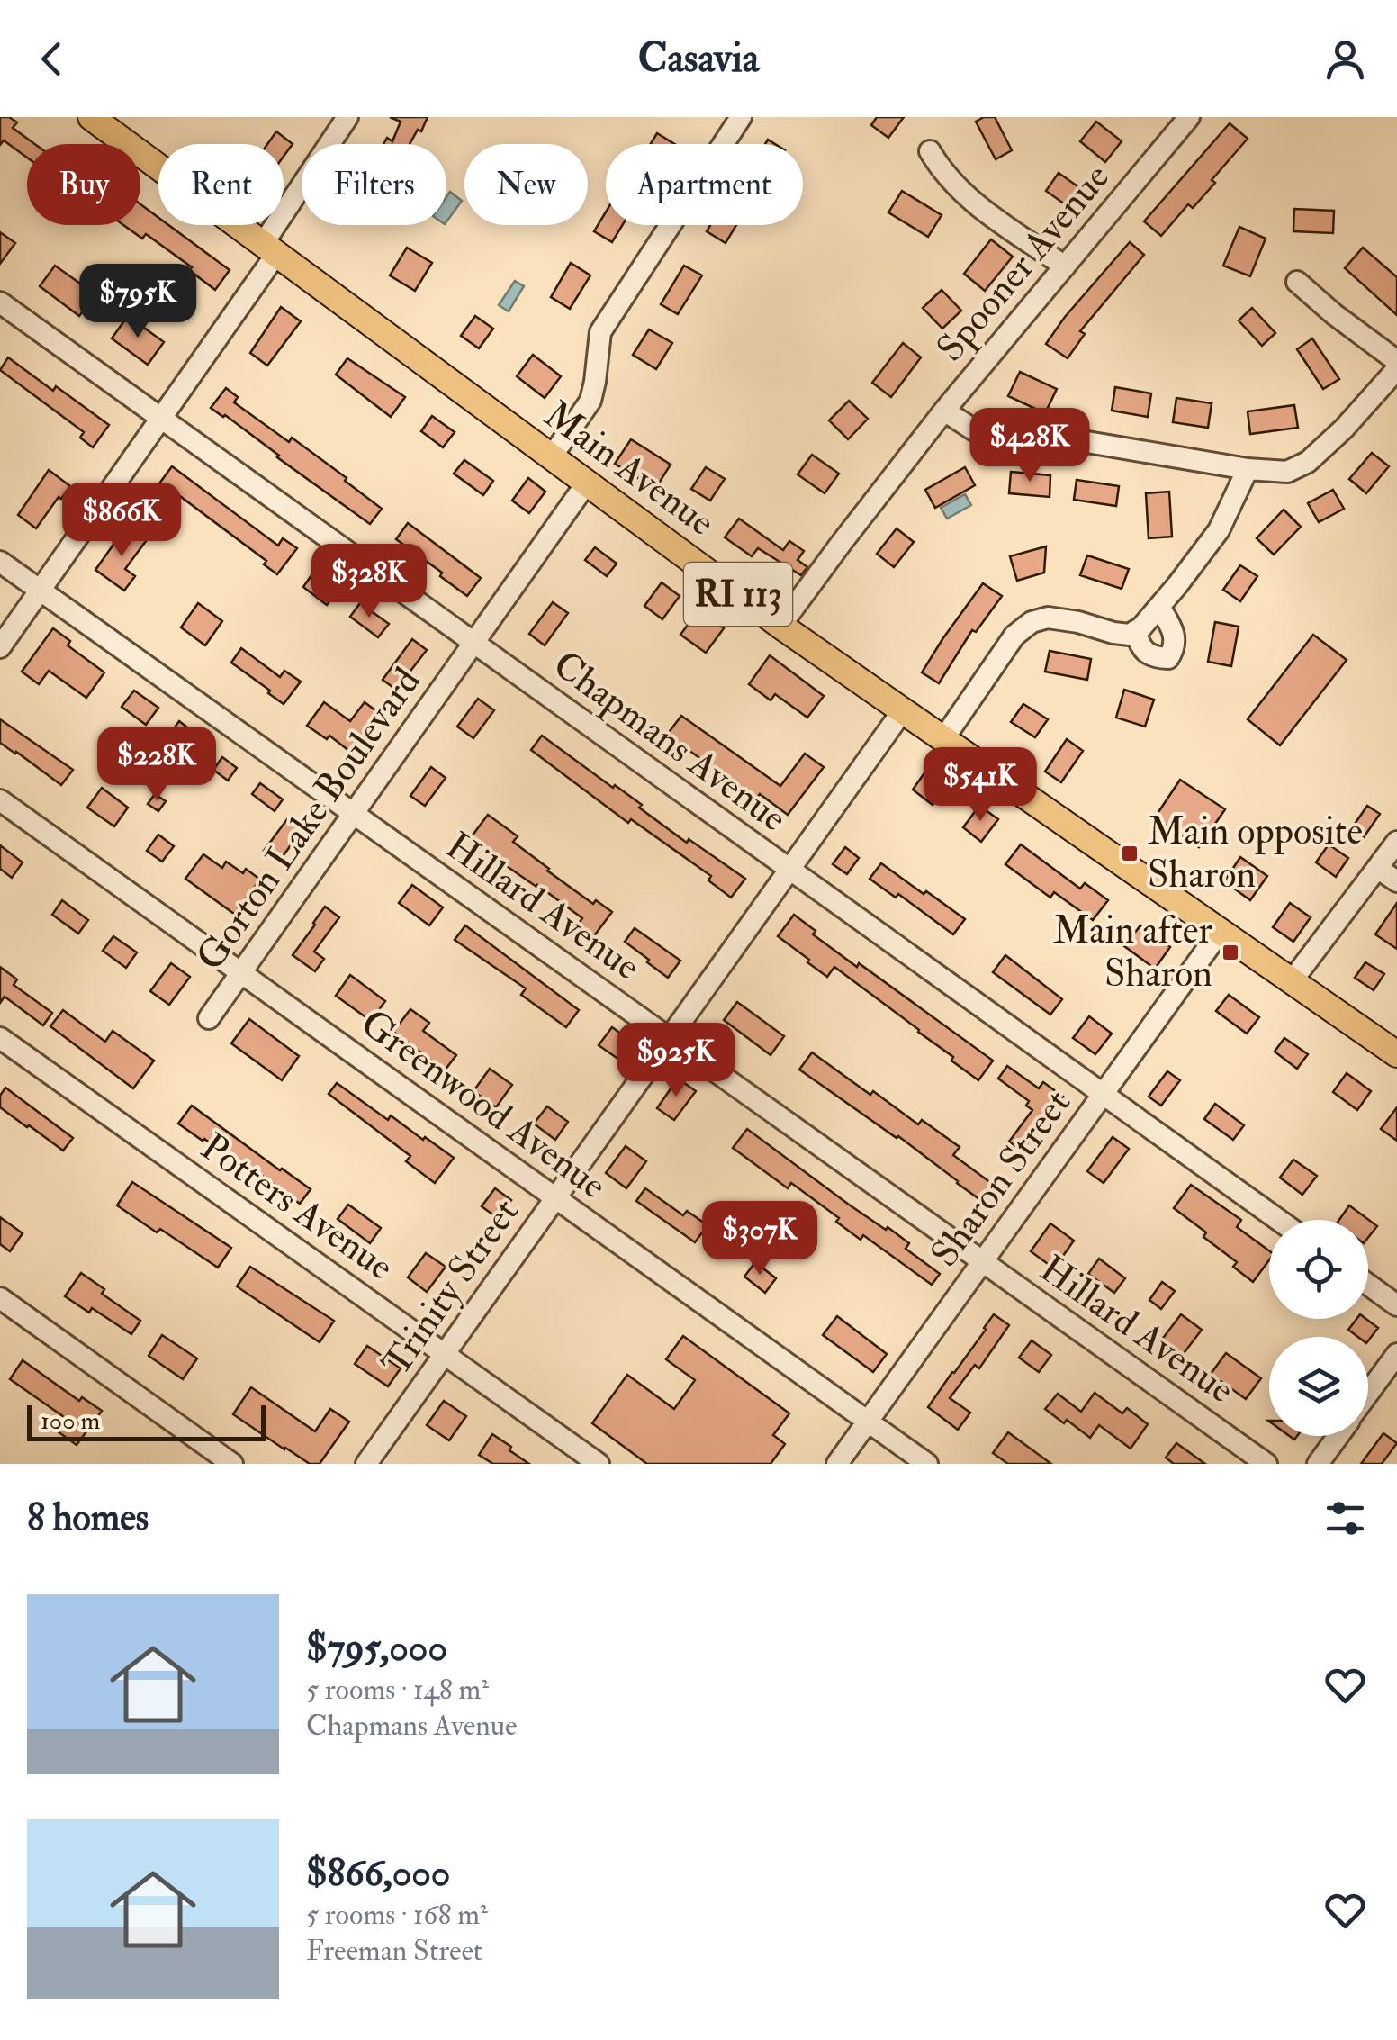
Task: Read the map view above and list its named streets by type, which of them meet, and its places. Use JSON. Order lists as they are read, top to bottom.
{
  "streets": {
    "main road": ["Main Avenue", "RI 113"],
    "street": [
      "Spooner Avenue",
      "Chapmans Avenue",
      "Gorton Lake Boulevard",
      "Hillard Avenue",
      "Greenwood Avenue",
      "Sharon Street",
      "Potters Avenue",
      "Trinity Street"
    ]
  },
  "crossings": [
    ["Spooner Avenue", "Main Avenue"],
    ["Main Avenue", "Gorton Lake Boulevard"],
    ["Main Avenue", "Sharon Street"],
    ["Main Avenue", "Trinity Street"],
    ["Chapmans Avenue", "Gorton Lake Boulevard"],
    ["Chapmans Avenue", "Sharon Street"],
    ["Chapmans Avenue", "Trinity Street"],
    ["Gorton Lake Boulevard", "Hillard Avenue"],
    ["Gorton Lake Boulevard", "Greenwood Avenue"],
    ["Hillard Avenue", "Sharon Street"],
    ["Hillard Avenue", "Trinity Street"],
    ["Greenwood Avenue", "Sharon Street"],
    ["Greenwood Avenue", "Trinity Street"],
    ["Potters Avenue", "Trinity Street"]
  ],
  "places": {
    "transit": ["Main opposite Sharon", "Main after Sharon"]
  },
  "scale_bar": "100 m",
  "page": {
    "header": "Casavia",
    "chip": [
      "Buy",
      "Rent",
      "Filters",
      "New",
      "Apartment"
    ],
    "price": [
      "$795K",
      "$428K",
      "$866K",
      "$328K",
      "$228K",
      "$541K",
      "$925K",
      "$307K"
    ],
    "scale": "100 m",
    "heading": "8 homes",
    "list": [
      {
        "name": "$795,000",
        "note": "5 rooms · 148 m² · Chapmans Avenue"
      },
      {
        "name": "$866,000",
        "note": "5 rooms · 168 m² · Freeman Street"
      }
    ]
  }
}
